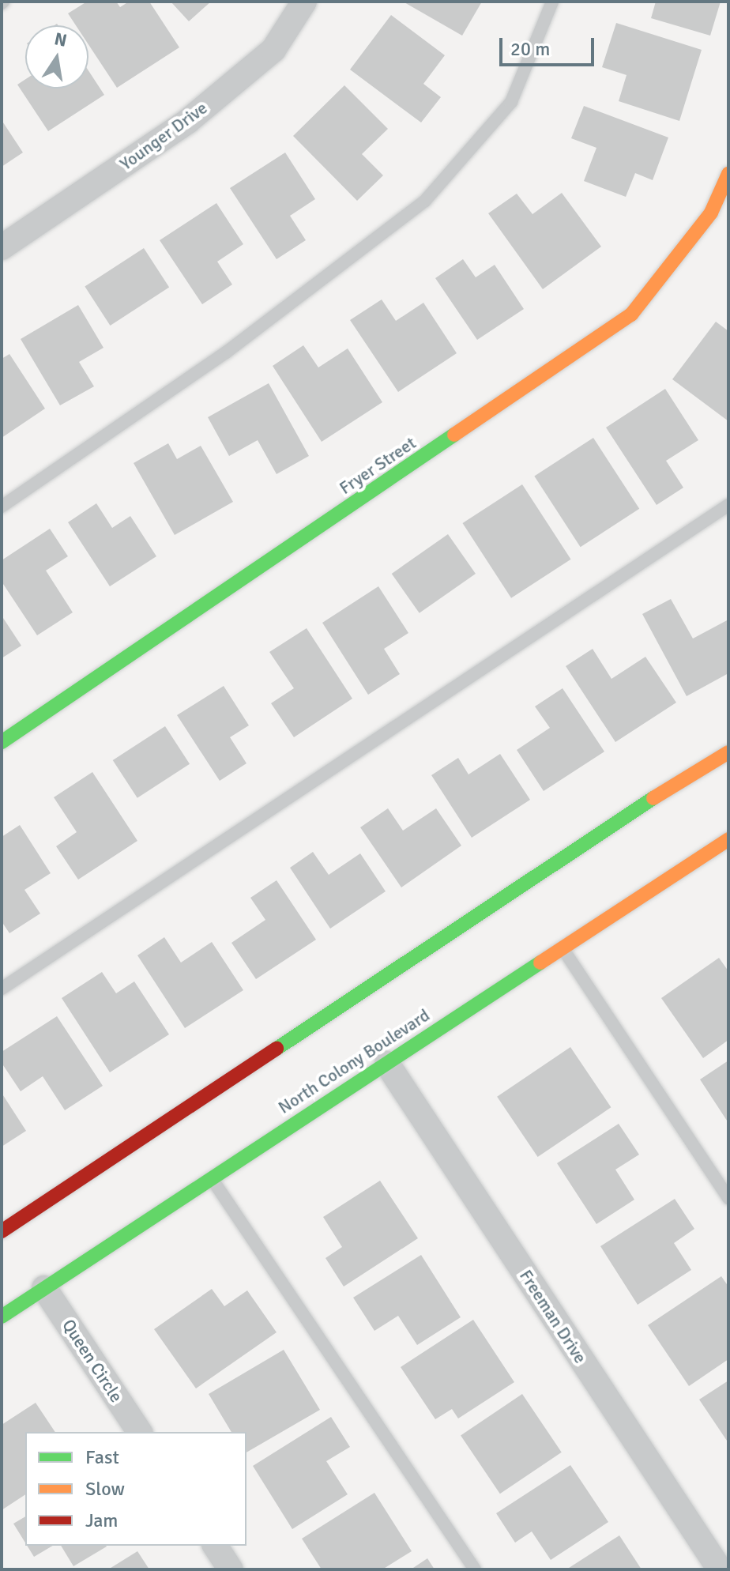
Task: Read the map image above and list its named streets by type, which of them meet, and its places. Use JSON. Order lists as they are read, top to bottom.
{
  "streets": {
    "street": [
      "Younger Drive",
      "Fryer Street",
      "North Colony Boulevard",
      "Freeman Drive",
      "Queen Circle"
    ]
  },
  "crossings": [
    ["North Colony Boulevard", "Freeman Drive"],
    ["North Colony Boulevard", "Queen Circle"]
  ],
  "legend": ["Fast", "Slow", "Jam"],
  "scale_bar": "20 m",
  "north": "top"
}
